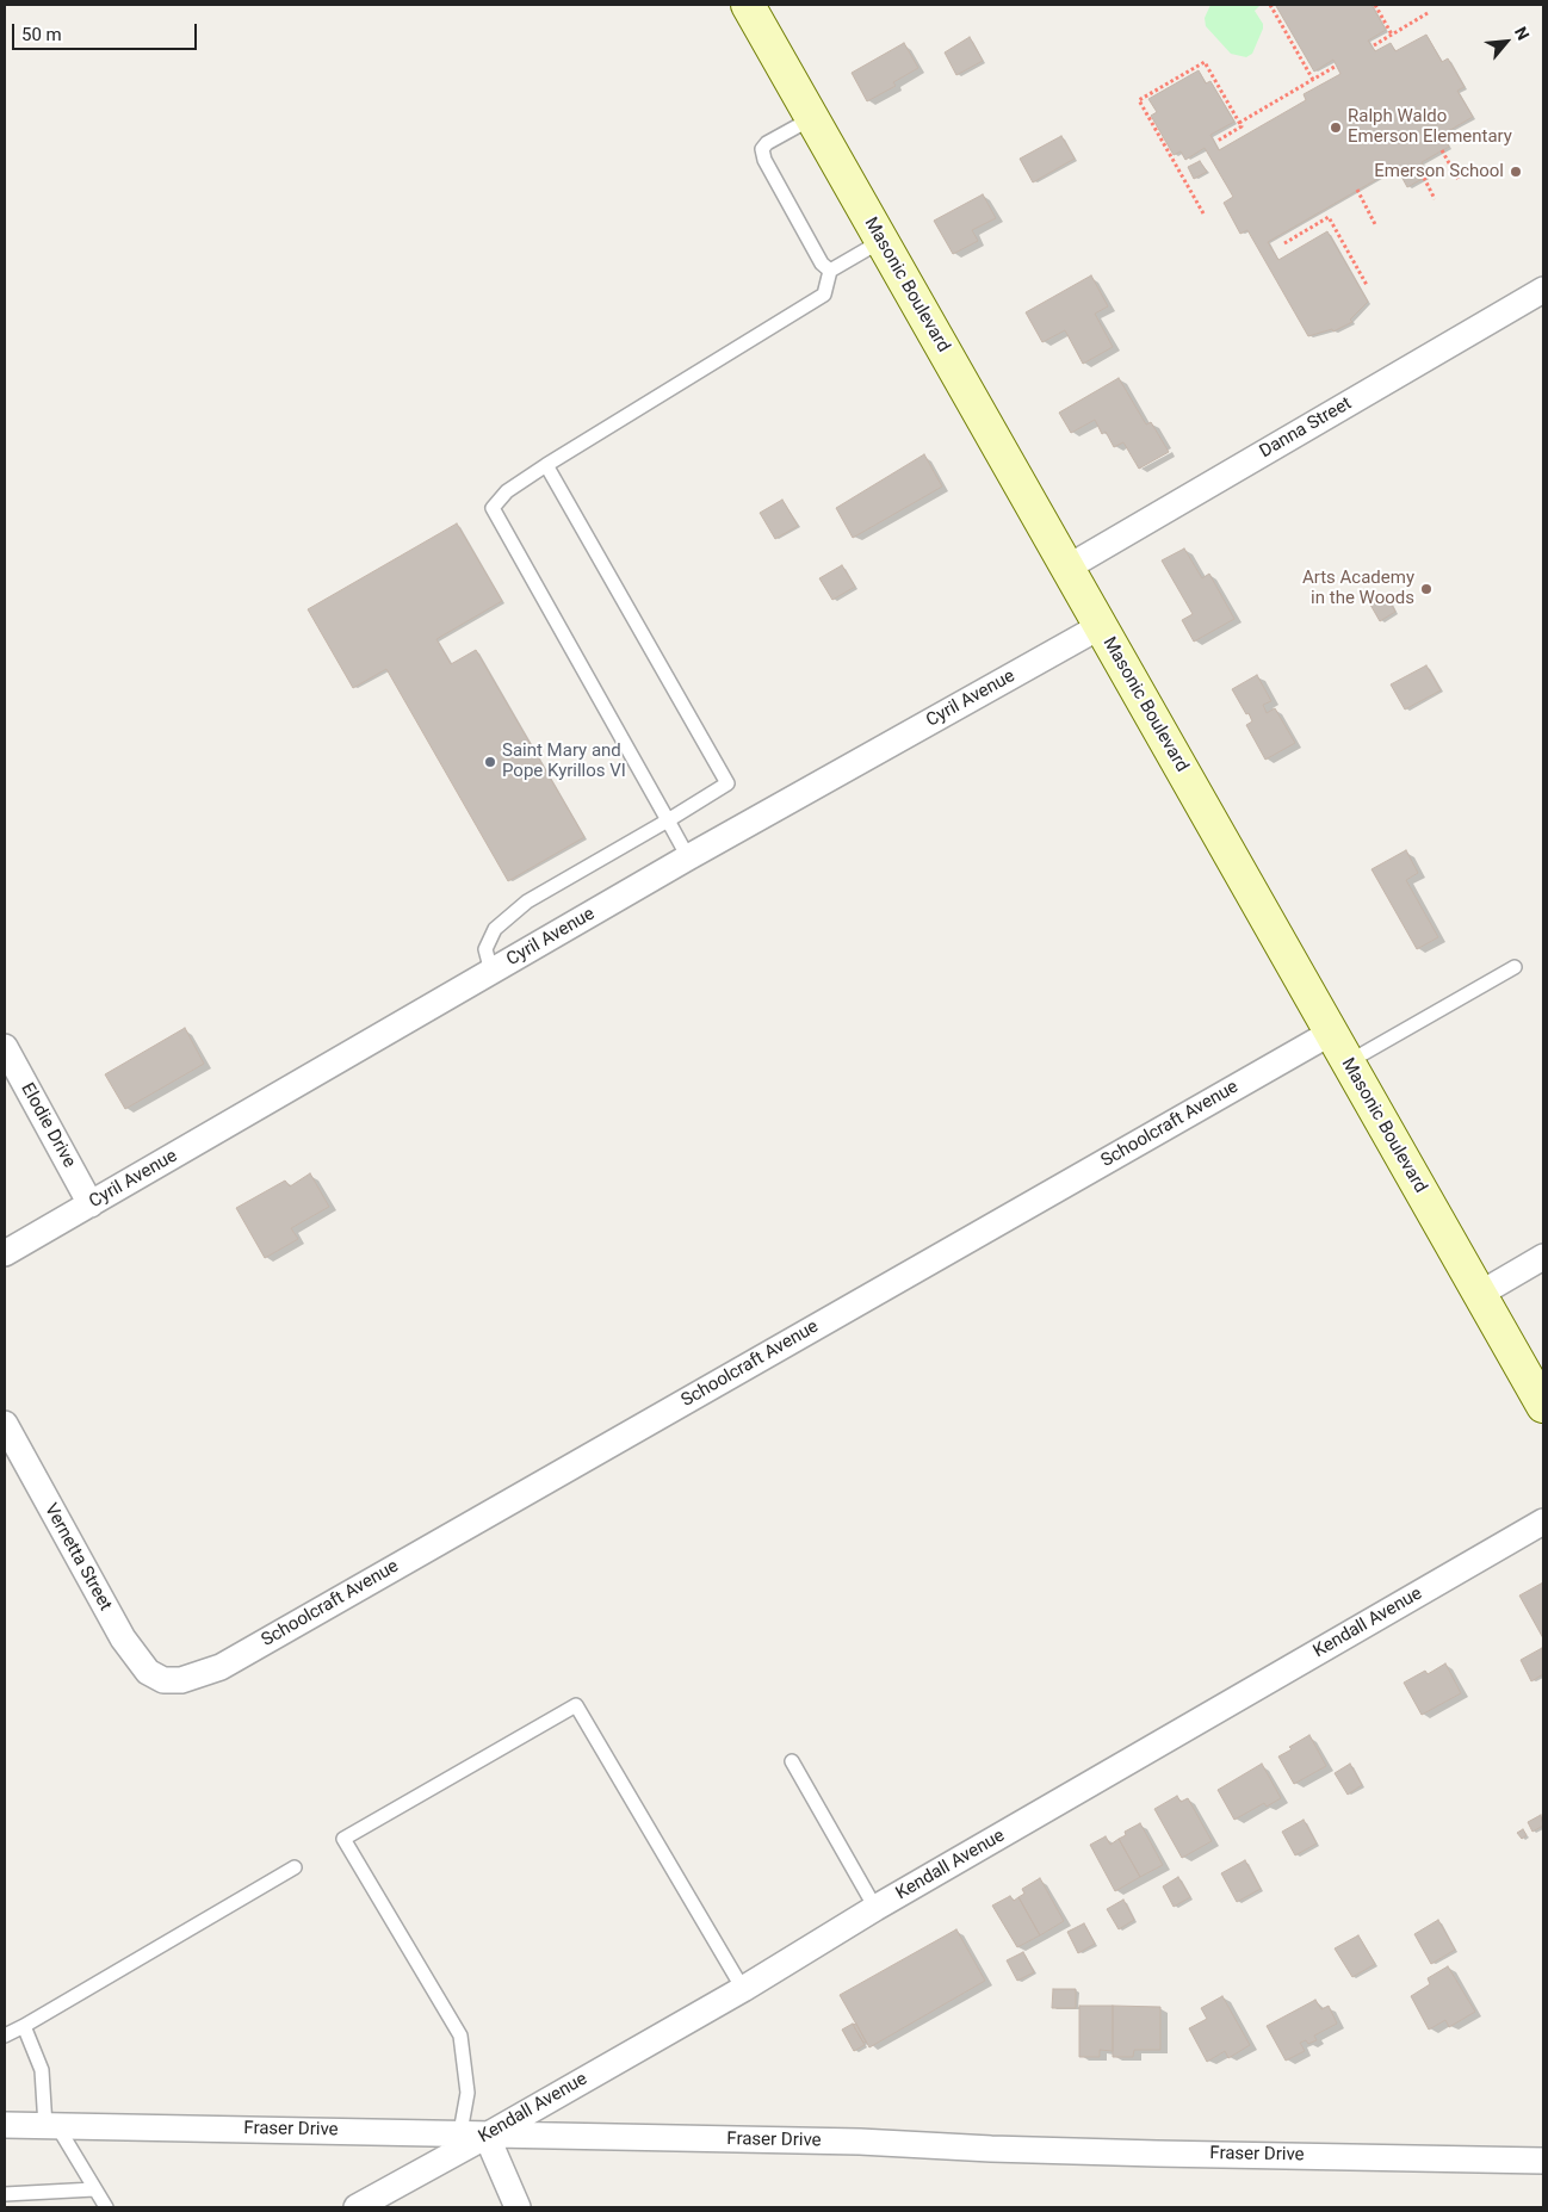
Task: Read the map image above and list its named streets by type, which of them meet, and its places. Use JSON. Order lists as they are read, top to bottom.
{
  "streets": {
    "street": [
      "Masonic Boulevard",
      "Danna Street",
      "Cyril Avenue",
      "Schoolcraft Avenue",
      "Elodie Drive",
      "Vernetta Street",
      "Kendall Avenue",
      "Fraser Drive"
    ]
  },
  "crossings": [
    ["Masonic Boulevard", "Danna Street"],
    ["Masonic Boulevard", "Cyril Avenue"],
    ["Masonic Boulevard", "Schoolcraft Avenue"],
    ["Cyril Avenue", "Elodie Drive"],
    ["Schoolcraft Avenue", "Vernetta Street"],
    ["Kendall Avenue", "Fraser Drive"]
  ],
  "places": [
    "Ralph Waldo Emerson Elementary",
    "Emerson School",
    "Arts Academy in the Woods",
    "Saint Mary and Pope Kyrillos VI"
  ],
  "scale_bar": "50 m",
  "north": "top right"
}
